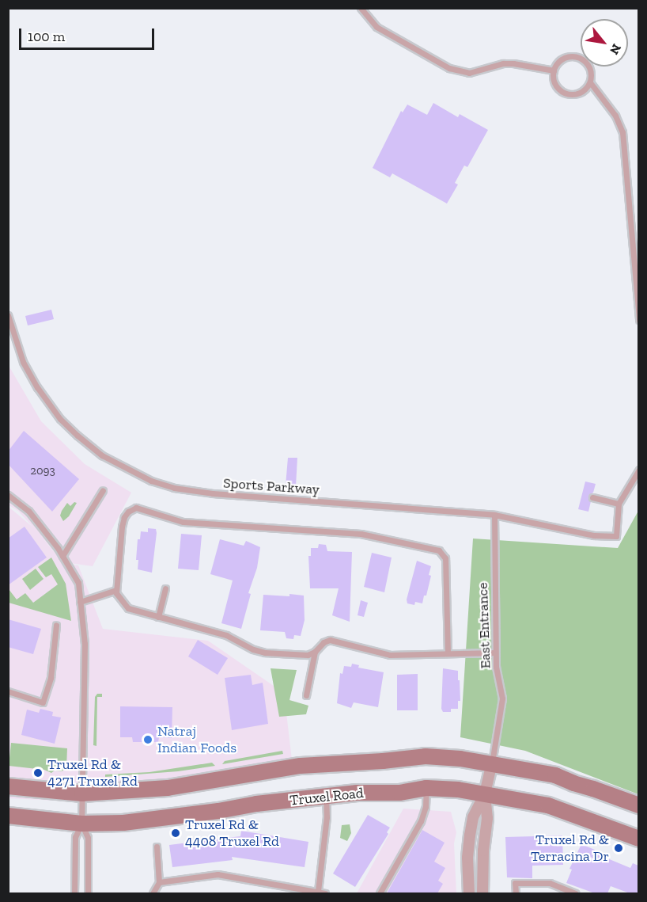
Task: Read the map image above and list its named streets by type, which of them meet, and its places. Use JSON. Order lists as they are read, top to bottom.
{
  "streets": {
    "main road": ["Truxel Road"],
    "lane": ["Sports Parkway", "East Entrance"]
  },
  "crossings": [
    ["Sports Parkway", "East Entrance"]
  ],
  "places": [
    "Natraj Indian Foods",
    "Truxel Rd & 4271 Truxel Rd",
    "Truxel Rd & 4408 Truxel Rd",
    "Truxel Rd & Terracina Dr"
  ],
  "house_numbers": ["2093"],
  "scale_bar": "100 m",
  "north": "bottom right"
}
